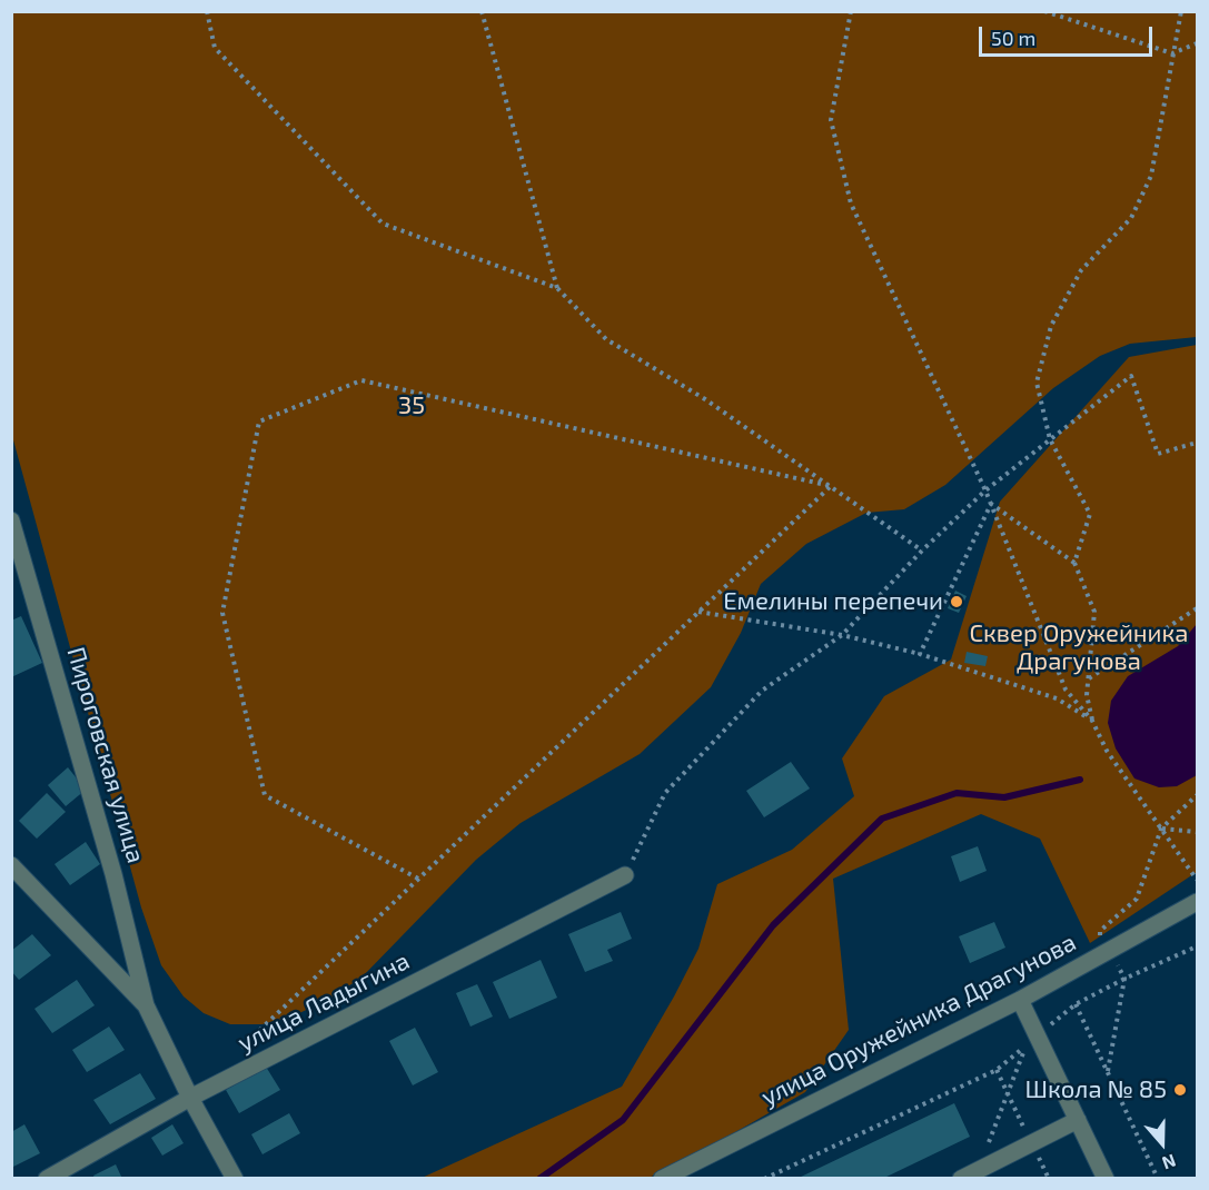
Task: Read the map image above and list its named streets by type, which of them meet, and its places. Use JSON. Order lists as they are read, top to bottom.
{
  "streets": {
    "street": ["Пироговская улица", "улица Ладыгина", "улица Оружейника Драгунова"]
  },
  "parks": ["35", "Сквер Оружейника Драгунова"],
  "places": ["Емелины перепечи", "Школа № 85"],
  "scale_bar": "50 m",
  "north": "bottom"
}
